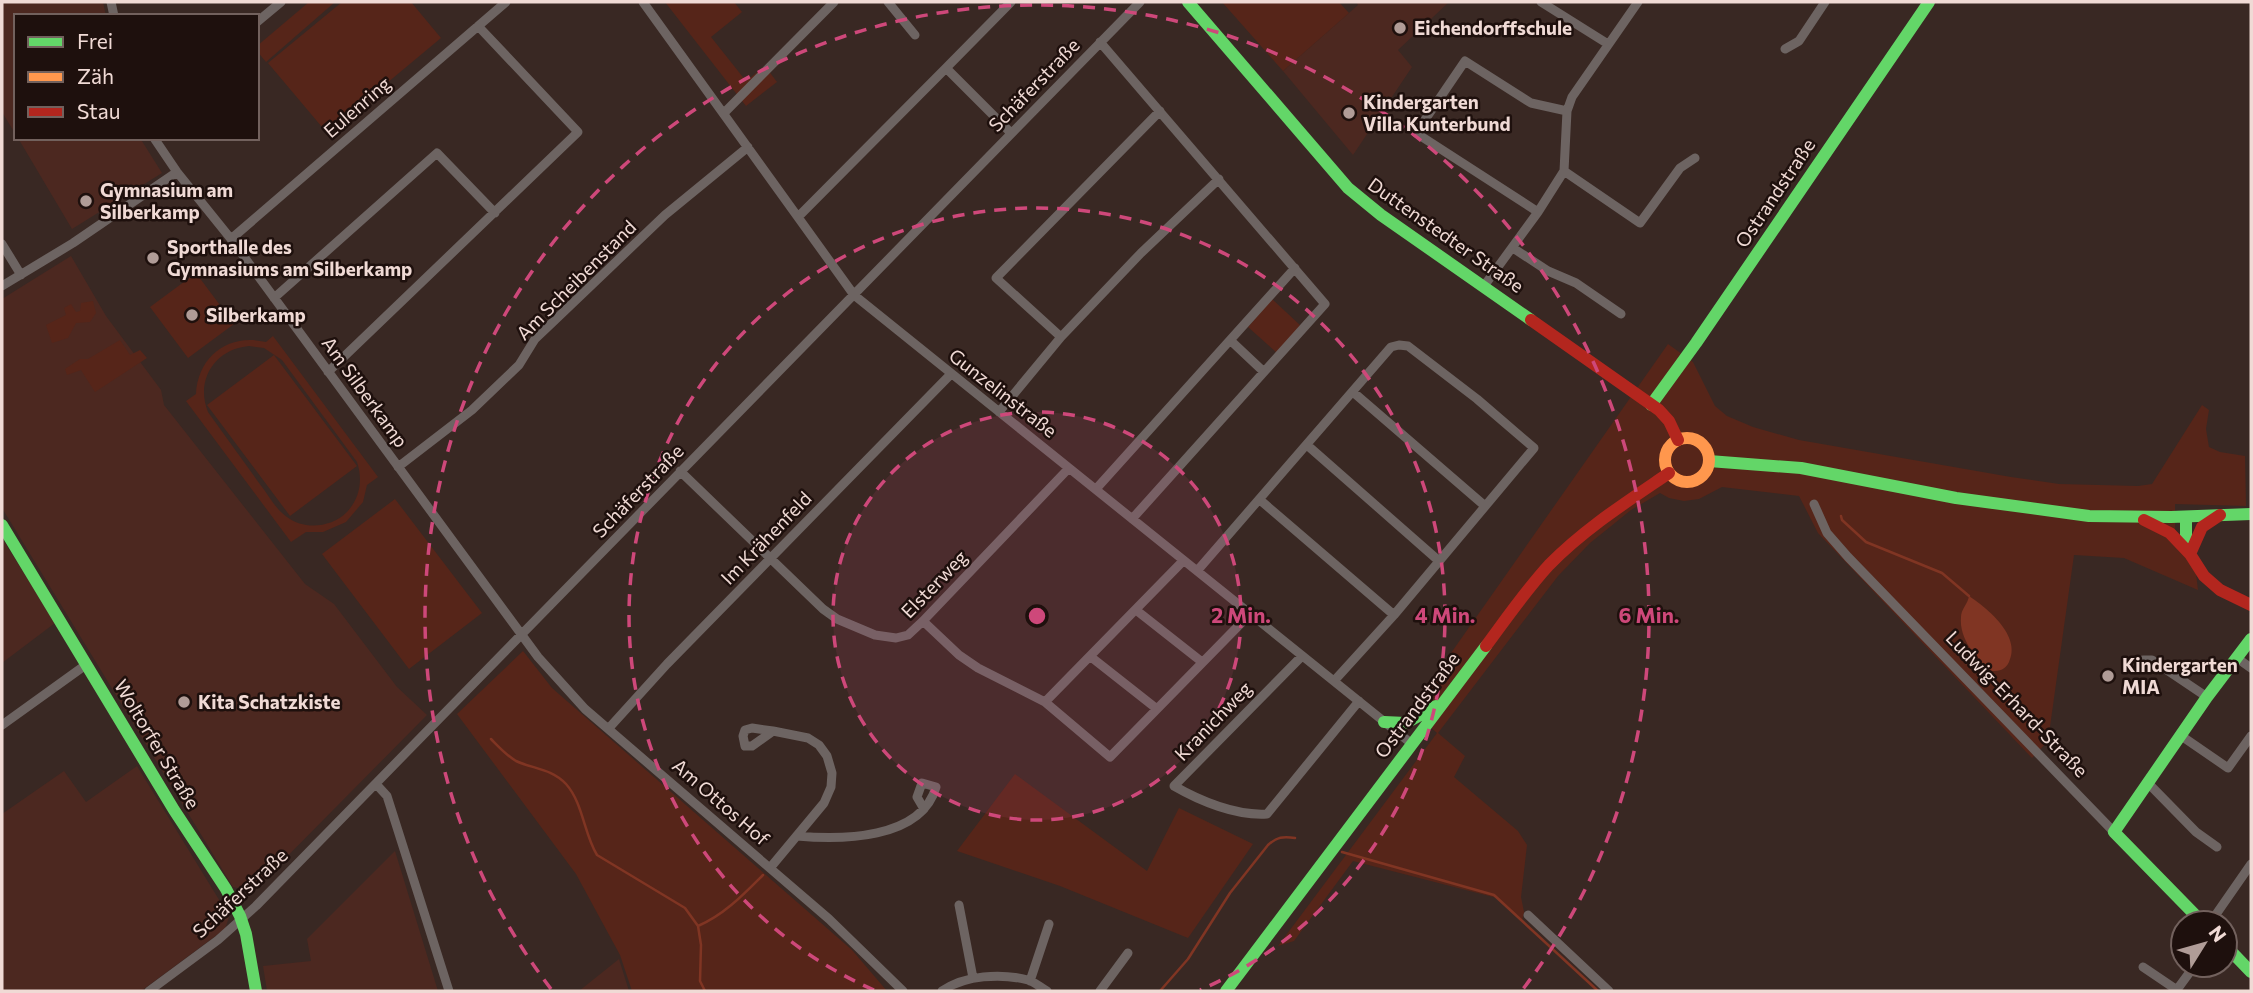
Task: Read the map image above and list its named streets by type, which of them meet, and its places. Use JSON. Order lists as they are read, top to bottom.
{
  "streets": {
    "street": [
      "Schäferstraße",
      "Eulenring",
      "Ostrandstraße",
      "Duttenstedter Straße",
      "Am Scheibenstand",
      "Am Silberkamp",
      "Gunzelinstraße",
      "Im Krähenfeld",
      "Elsterweg",
      "Ludwig-Erhard-Straße",
      "Kranichweg",
      "Woltorfer Straße",
      "Am Ottos Hof"
    ]
  },
  "crossings": [
    ["Schäferstraße", "Am Silberkamp"],
    ["Schäferstraße", "Gunzelinstraße"],
    ["Schäferstraße", "Elsterweg"],
    ["Schäferstraße", "Woltorfer Straße"],
    ["Schäferstraße", "Am Ottos Hof"],
    ["Eulenring", "Am Silberkamp"],
    ["Ostrandstraße", "Duttenstedter Straße"],
    ["Ostrandstraße", "Gunzelinstraße"],
    ["Am Scheibenstand", "Am Silberkamp"],
    ["Am Scheibenstand", "Gunzelinstraße"],
    ["Am Silberkamp", "Am Ottos Hof"],
    ["Gunzelinstraße", "Im Krähenfeld"],
    ["Gunzelinstraße", "Elsterweg"],
    ["Gunzelinstraße", "Kranichweg"],
    ["Im Krähenfeld", "Elsterweg"],
    ["Im Krähenfeld", "Am Ottos Hof"]
  ],
  "places": [
    "Eichendorffschule",
    "Kindergarten Villa Kunterbund",
    "Gymnasium am Silberkamp",
    "Sporthalle des Gymnasiums am Silberkamp",
    "Silberkamp",
    "Kindergarten MIA",
    "Kita Schatzkiste"
  ],
  "legend": ["Frei", "Zäh", "Stau"],
  "north": "top right",
  "rings": ["2 Min.", "4 Min.", "6 Min."]
}
